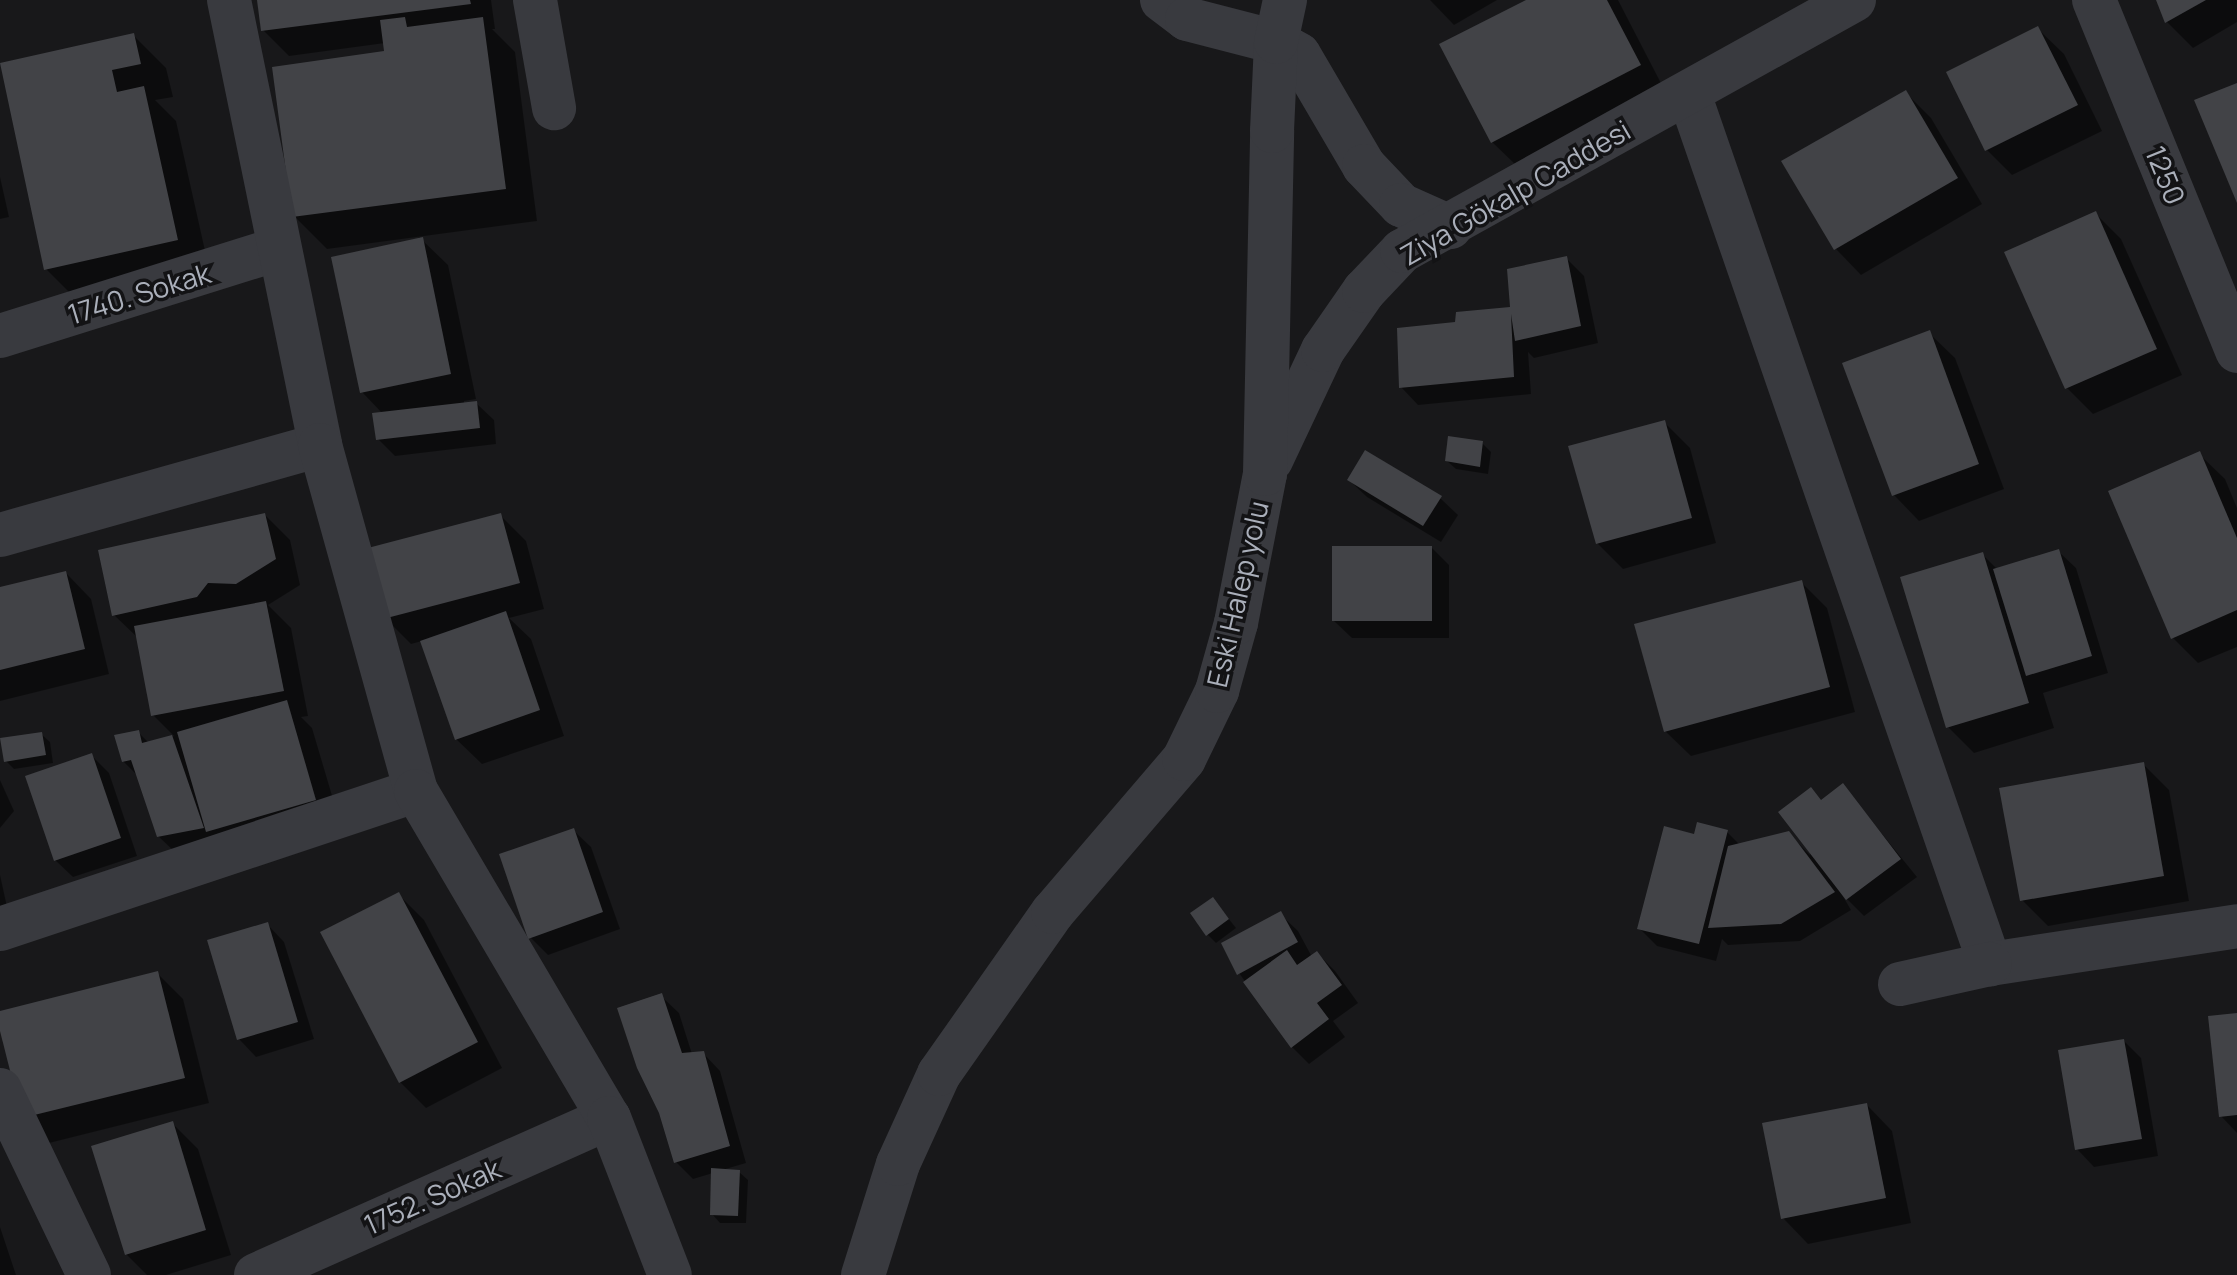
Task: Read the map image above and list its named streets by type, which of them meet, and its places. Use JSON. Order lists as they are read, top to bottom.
{
  "streets": {
    "street": [
      "1250",
      "Ziya Gökalp Caddesi",
      "1740. Sokak",
      "Eski Halep yolu",
      "1752. Sokak"
    ]
  },
  "crossings": [
    ["Ziya Gökalp Caddesi", "Eski Halep yolu"]
  ]
}
